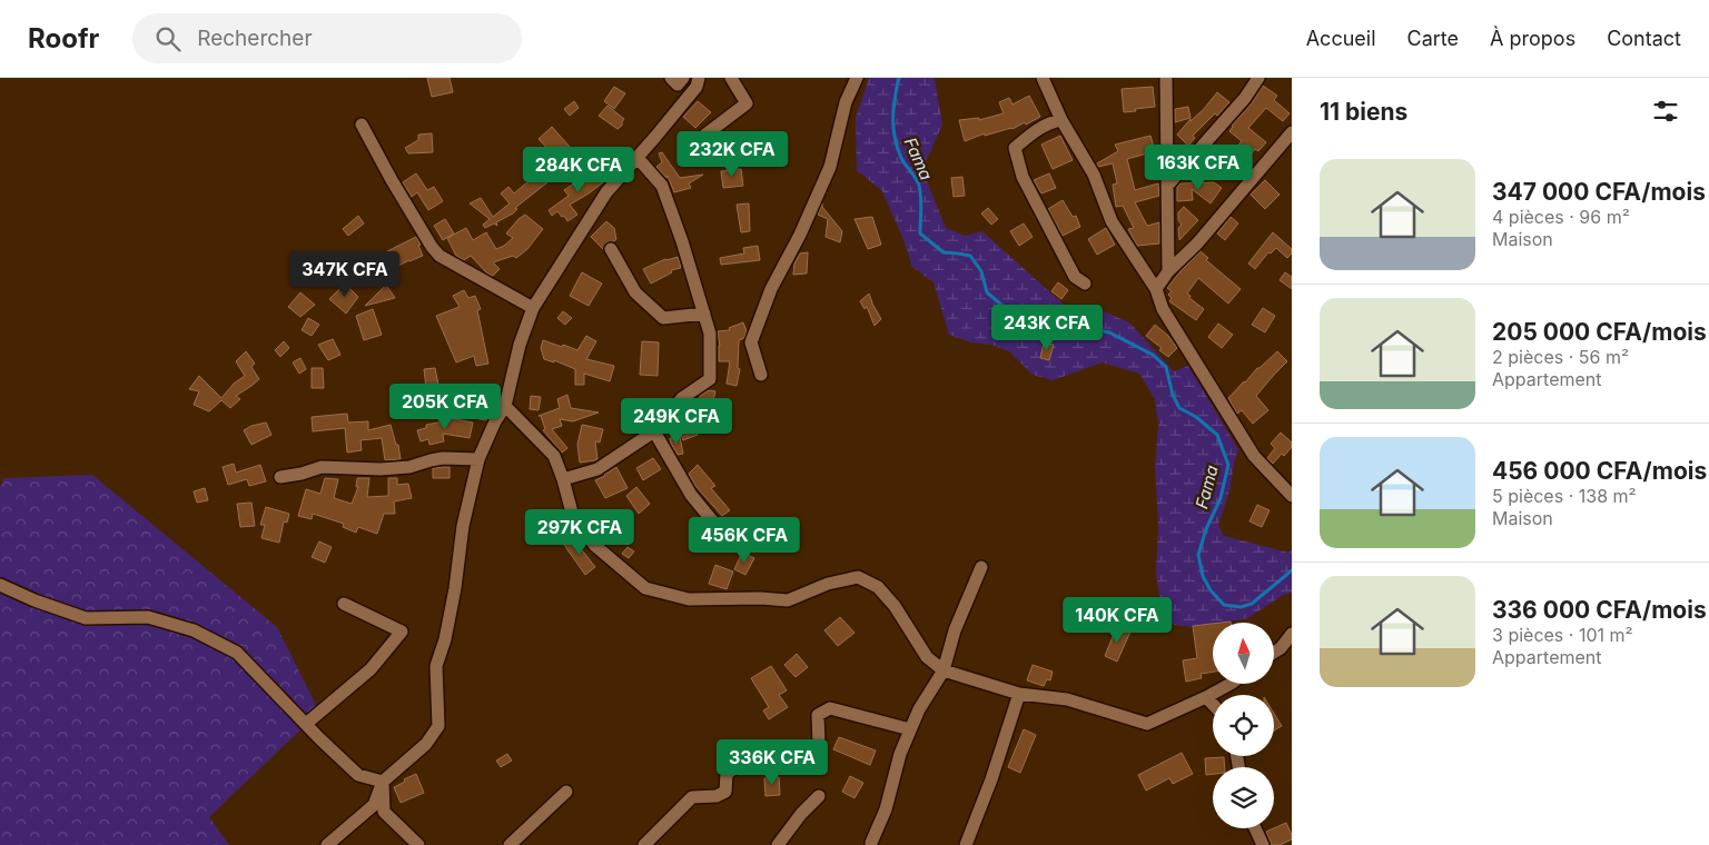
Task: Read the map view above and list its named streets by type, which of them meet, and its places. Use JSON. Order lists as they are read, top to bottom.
{
  "water": ["Fama"],
  "north": "top",
  "page": {
    "header": "Roofr",
    "search": "Rechercher",
    "nav": [
      "Accueil",
      "Carte",
      "À propos",
      "Contact"
    ],
    "heading": "11 biens",
    "price": [
      "232K CFA",
      "163K CFA",
      "284K CFA",
      "347K CFA",
      "243K CFA",
      "205K CFA",
      "249K CFA",
      "297K CFA",
      "456K CFA",
      "140K CFA",
      "336K CFA"
    ],
    "list": [
      {
        "name": "347 000 CFA/mois",
        "note": "4 pièces · 96 m² · Maison"
      },
      {
        "name": "205 000 CFA/mois",
        "note": "2 pièces · 56 m² · Appartement"
      },
      {
        "name": "456 000 CFA/mois",
        "note": "5 pièces · 138 m² · Maison"
      },
      {
        "name": "336 000 CFA/mois",
        "note": "3 pièces · 101 m² · Appartement"
      }
    ]
  }
}
